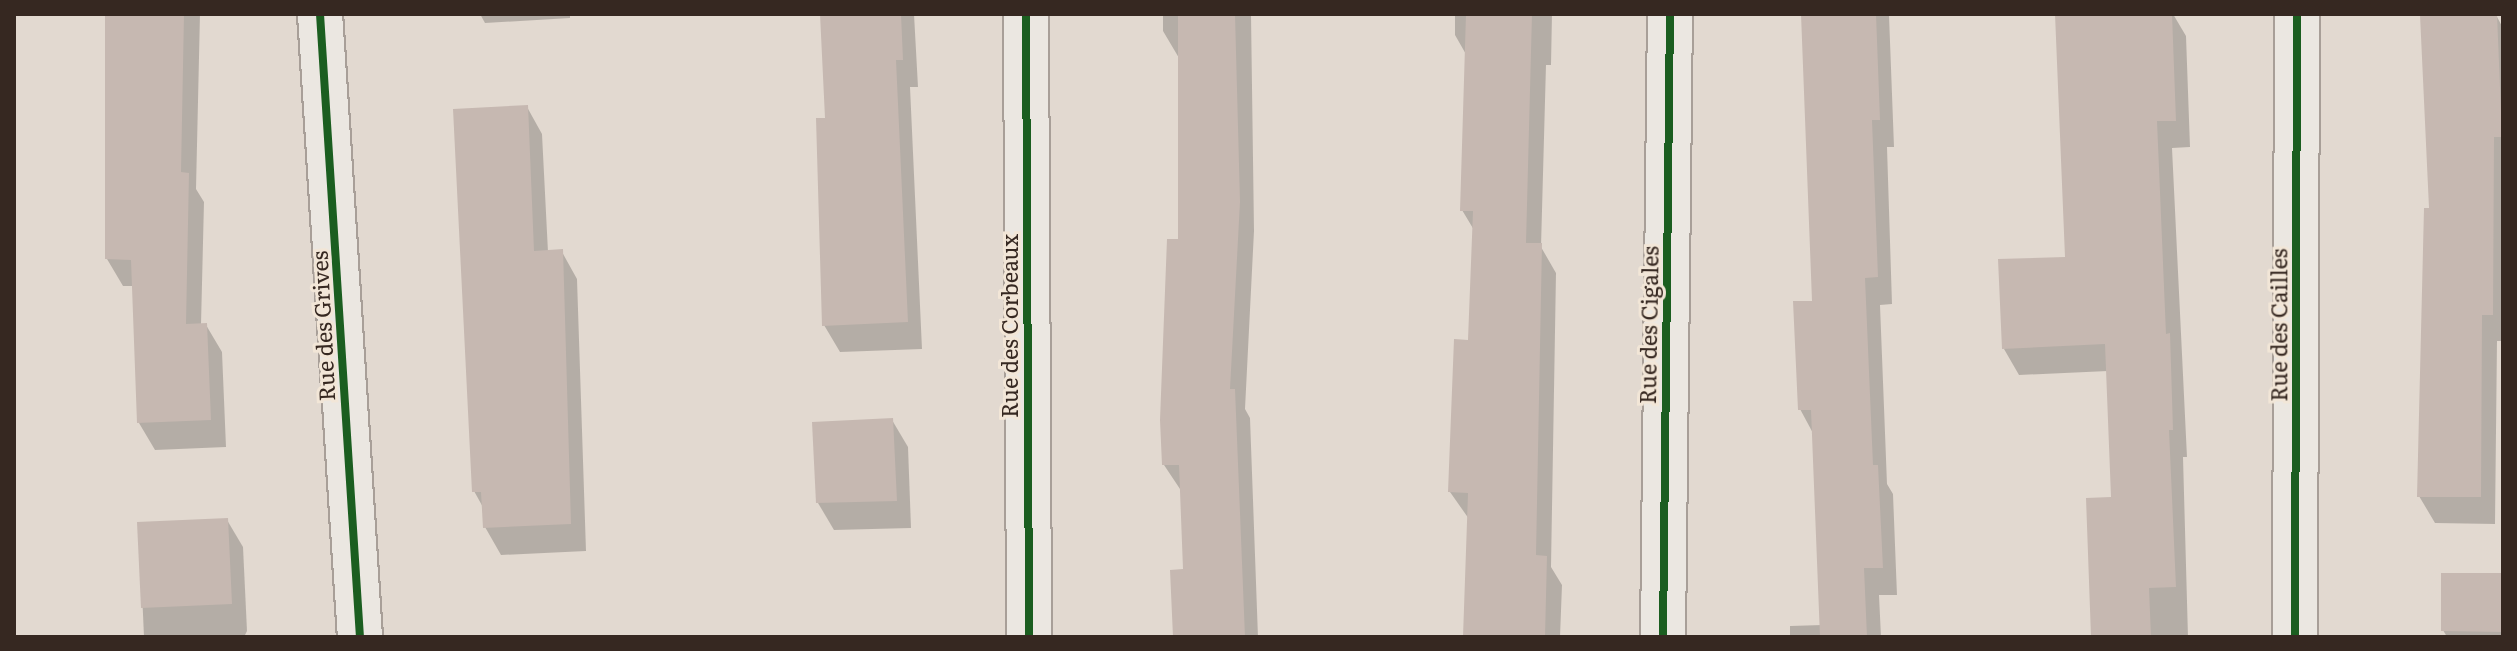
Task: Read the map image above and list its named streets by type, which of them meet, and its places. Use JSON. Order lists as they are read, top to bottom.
{
  "streets": {
    "street": [
      "Rue des Cigales",
      "Rue des Cailles",
      "Rue des Grives",
      "Rue des Corbeaux"
    ]
  }
}
